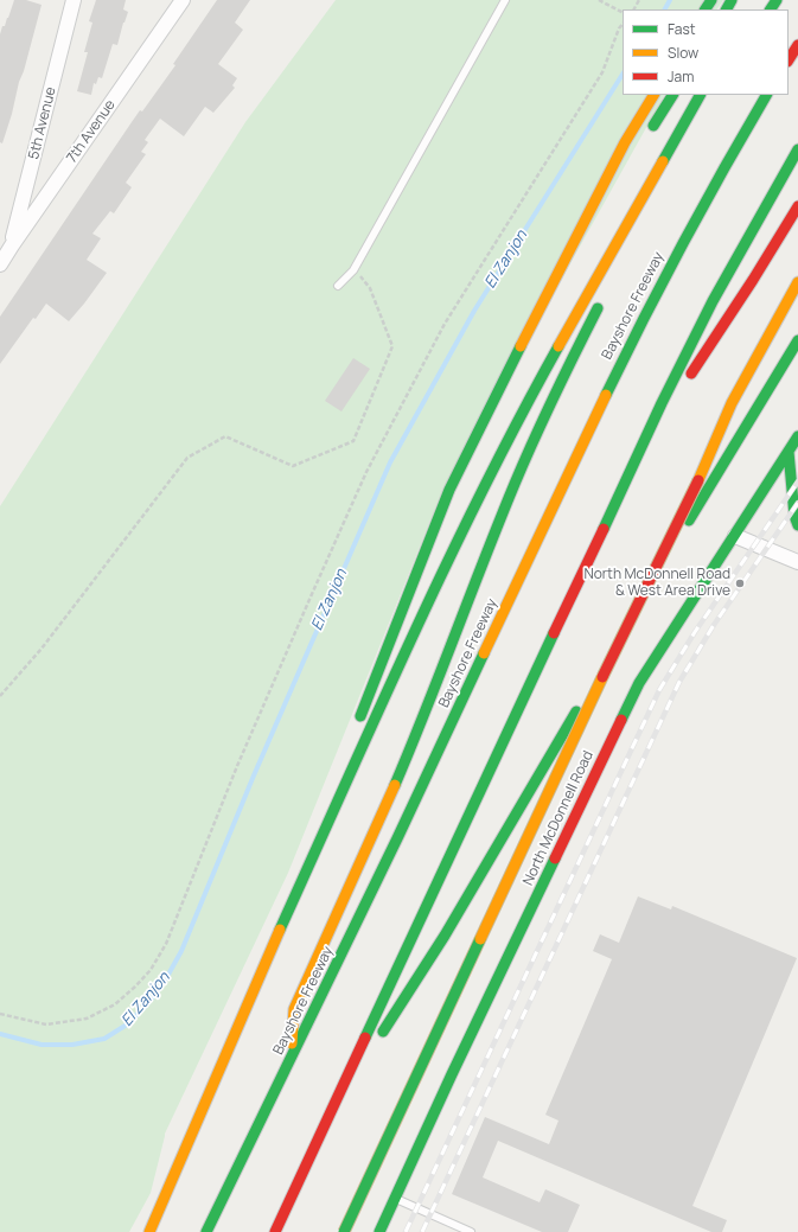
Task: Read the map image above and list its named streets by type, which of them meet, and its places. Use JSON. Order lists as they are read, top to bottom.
{
  "streets": {
    "main road": ["Bayshore Freeway", "North McDonnell Road"],
    "street": ["5th Avenue", "7th Avenue"]
  },
  "crossings": [
    ["5th Avenue", "7th Avenue"]
  ],
  "water": ["El Zanjon"],
  "places": ["North McDonnell Road & West Area Drive"],
  "legend": ["Fast", "Slow", "Jam"]
}
